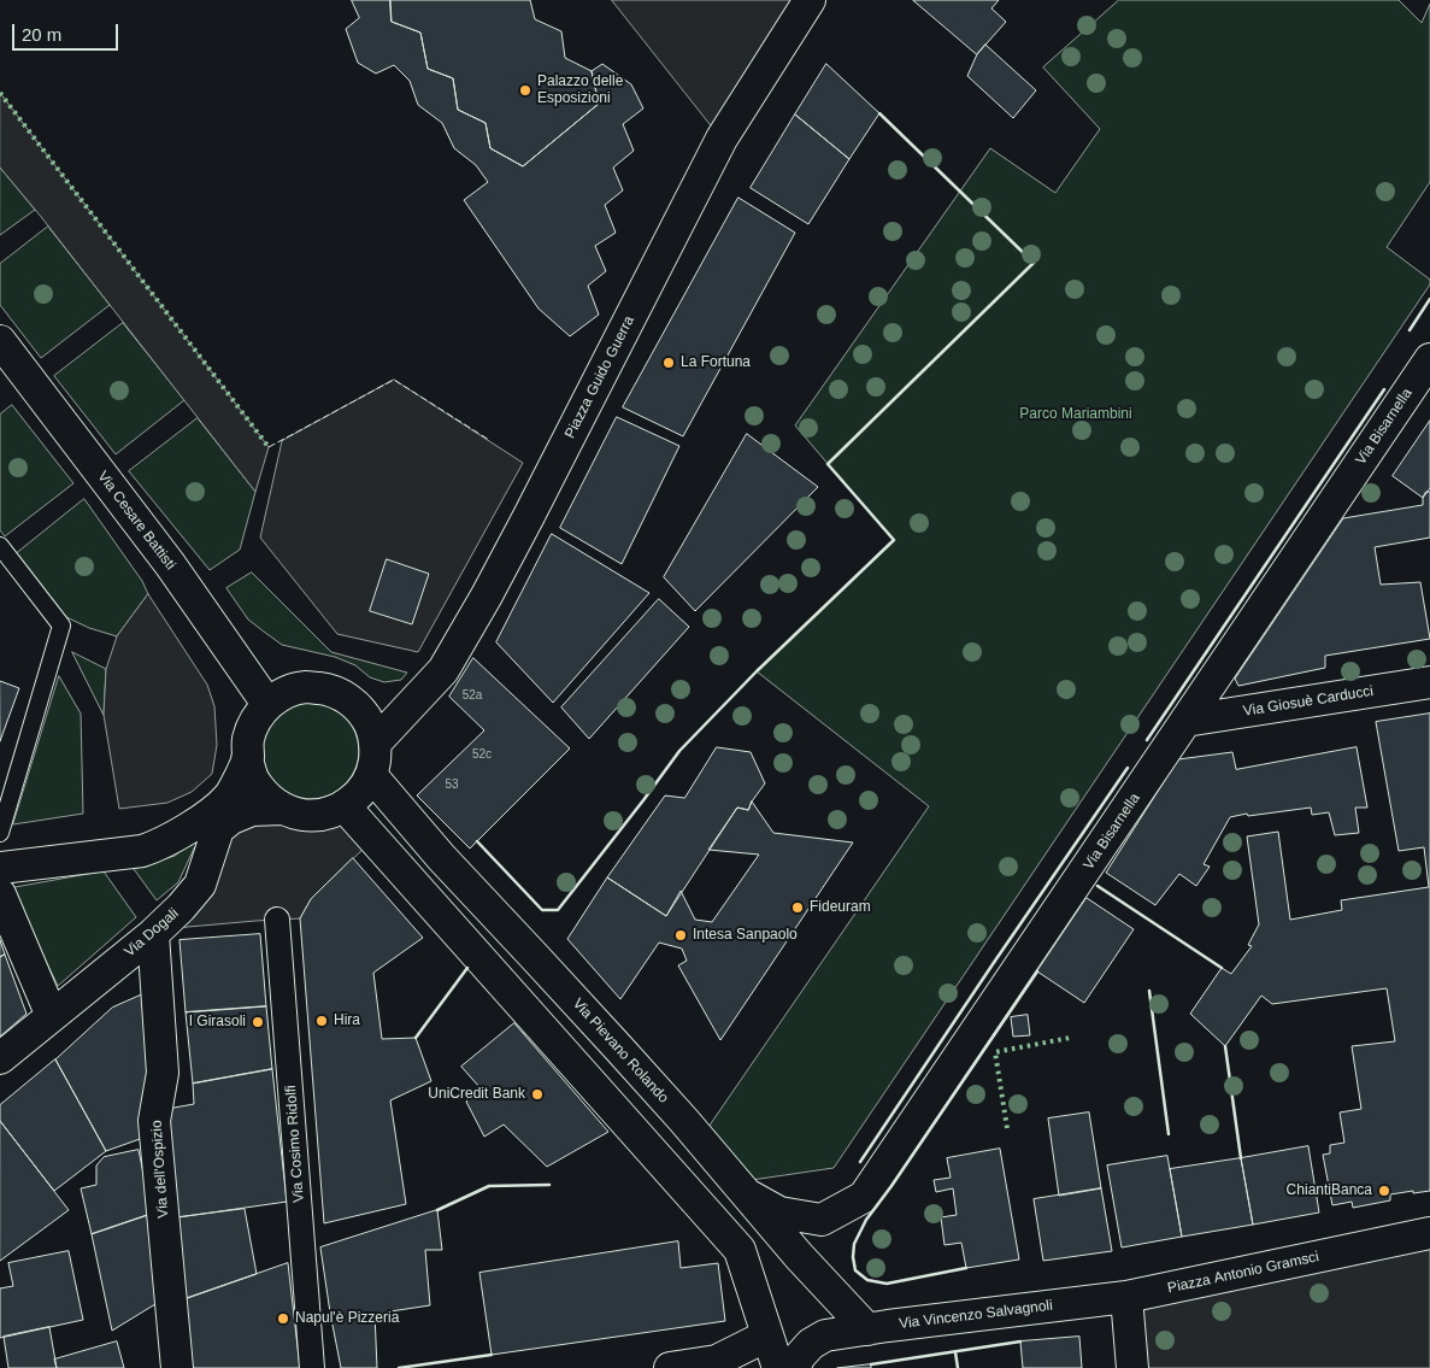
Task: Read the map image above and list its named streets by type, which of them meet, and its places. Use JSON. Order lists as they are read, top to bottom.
{
  "streets": {
    "street": [
      "Piazza Guido Guerra",
      "Via Bisarnella",
      "Via Cesare Battisti",
      "Via Giosuè Carducci",
      "Via Dogali",
      "Via Pievano Rolando",
      "Via Cosimo Ridolfi",
      "Via dell'Ospizio",
      "Piazza Antonio Gramsci",
      "Via Vincenzo Salvagnoli"
    ]
  },
  "crossings": [
    ["Piazza Guido Guerra", "Via Cesare Battisti"],
    ["Piazza Guido Guerra", "Via Dogali"],
    ["Piazza Guido Guerra", "Via Pievano Rolando"],
    ["Via Bisarnella", "Via Giosuè Carducci"],
    ["Via Bisarnella", "Via Pievano Rolando"],
    ["Via Cesare Battisti", "Via Dogali"],
    ["Via Cesare Battisti", "Via Pievano Rolando"],
    ["Via Dogali", "Via Pievano Rolando"],
    ["Via Dogali", "Via dell'Ospizio"],
    ["Via Pievano Rolando", "Via Vincenzo Salvagnoli"],
    ["Piazza Antonio Gramsci", "Via Vincenzo Salvagnoli"]
  ],
  "parks": ["Parco Mariambini"],
  "places": [
    "Palazzo delle Esposizioni",
    "La Fortuna",
    "Fideuram",
    "Intesa Sanpaolo",
    "Hira",
    "I Girasoli",
    "UniCredit Bank",
    "ChiantiBanca",
    "Napul'è Pizzeria"
  ],
  "house_numbers": ["52a", "52c", "53"],
  "scale_bar": "20 m"
}
